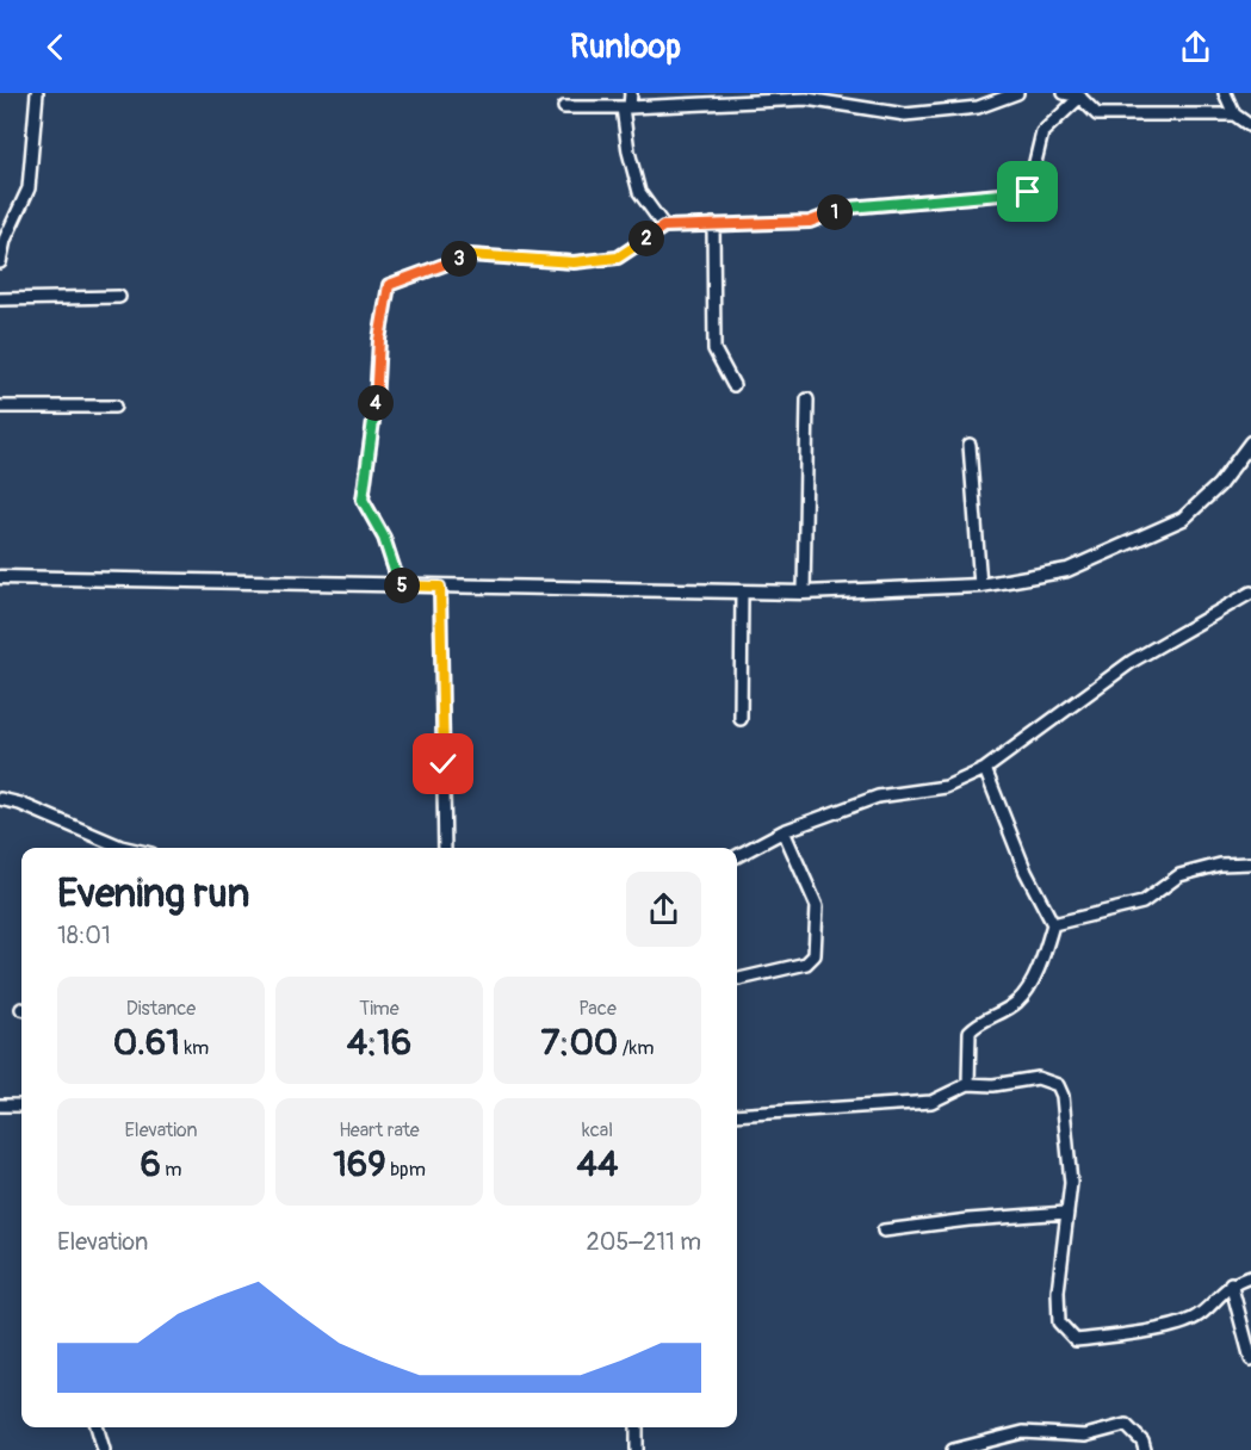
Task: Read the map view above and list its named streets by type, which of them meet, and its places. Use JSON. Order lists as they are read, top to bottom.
{
  "page": {
    "header": "Runloop",
    "pins": [
      "1",
      "2",
      "3",
      "4",
      "5"
    ],
    "heading": ["Evening run", "18:01"],
    "stats": [
      ["Distance", "0.61 km"],
      ["Time", "4:16"],
      ["Pace", "7:00 /km"],
      ["Elevation", "6 m"],
      ["Heart rate", "169 bpm"],
      ["kcal", "44"]
    ],
    "chart": ["Elevation", "205–211 m"]
  }
}
